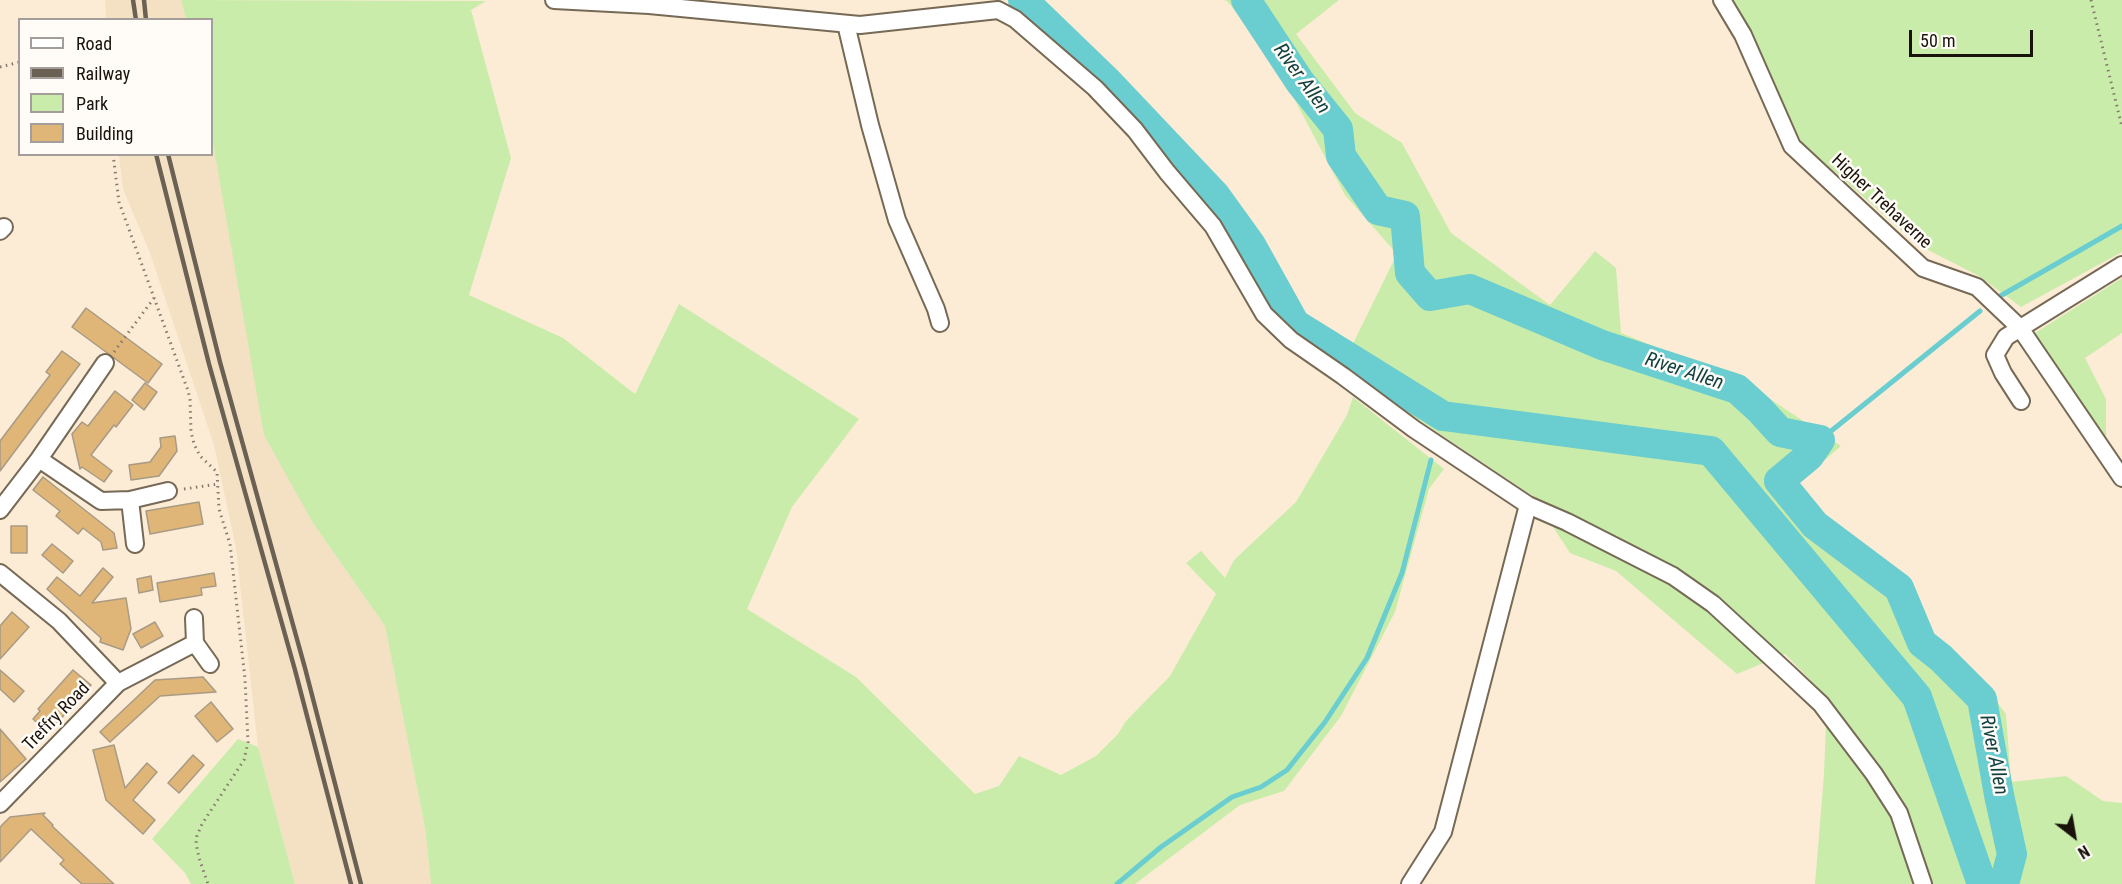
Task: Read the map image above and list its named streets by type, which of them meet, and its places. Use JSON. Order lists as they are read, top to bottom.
{
  "streets": {
    "street": ["Higher Trehaverne", "Treffry Road"]
  },
  "water": ["River Allen"],
  "legend": [
    "Road",
    "Railway",
    "Park",
    "Building"
  ],
  "scale_bar": "50 m",
  "north": "bottom right"
}
